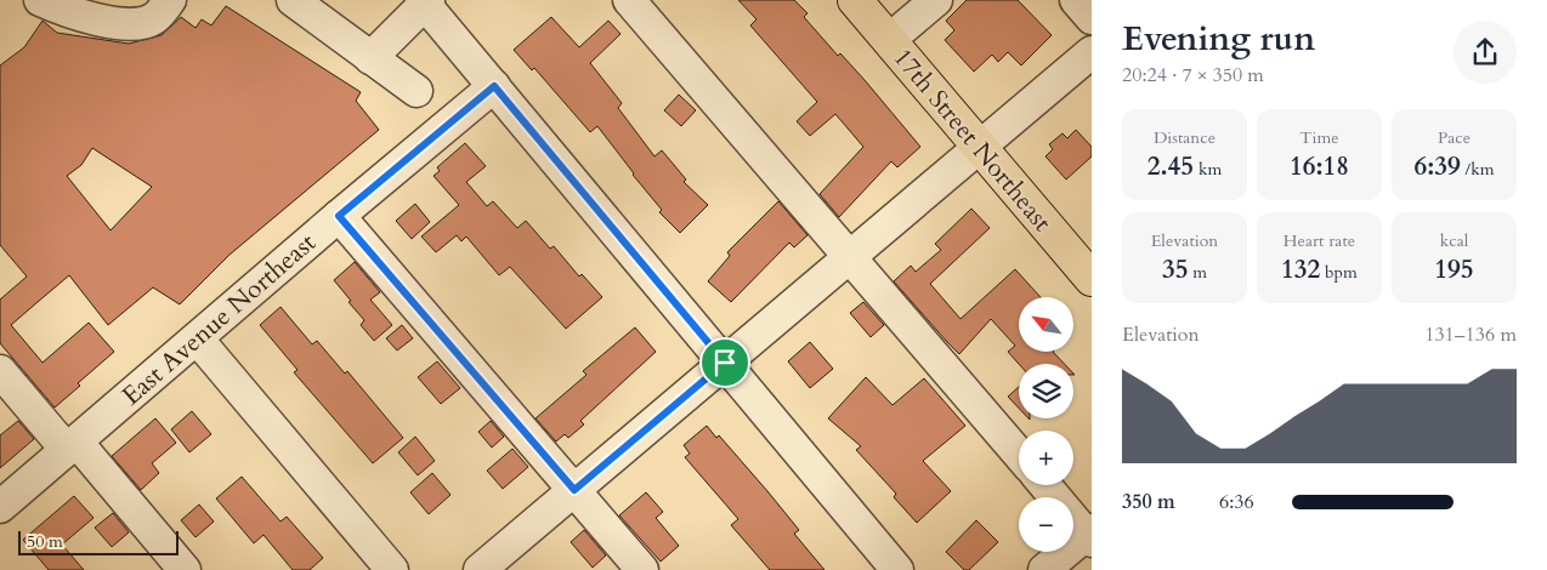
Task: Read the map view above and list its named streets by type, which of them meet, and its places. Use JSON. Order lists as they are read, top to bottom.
{
  "streets": {
    "main road": ["17th Street Northeast"],
    "street": ["East Avenue Northeast"]
  },
  "scale_bar": "50 m",
  "north": "top left",
  "page": {
    "heading": ["Evening run", "20:24 · 7 × 350 m"],
    "stats": [
      ["Distance", "2.45 km"],
      ["Time", "16:18"],
      ["Pace", "6:39 /km"],
      ["Elevation", "35 m"],
      ["Heart rate", "132 bpm"],
      ["kcal", "195"]
    ],
    "map_buttons": ["+", "−"],
    "chart": ["Elevation", "131–136 m"],
    "list": [
      {
        "name": "350 m",
        "note": "6:36"
      }
    ],
    "scale": "50 m"
  }
}
